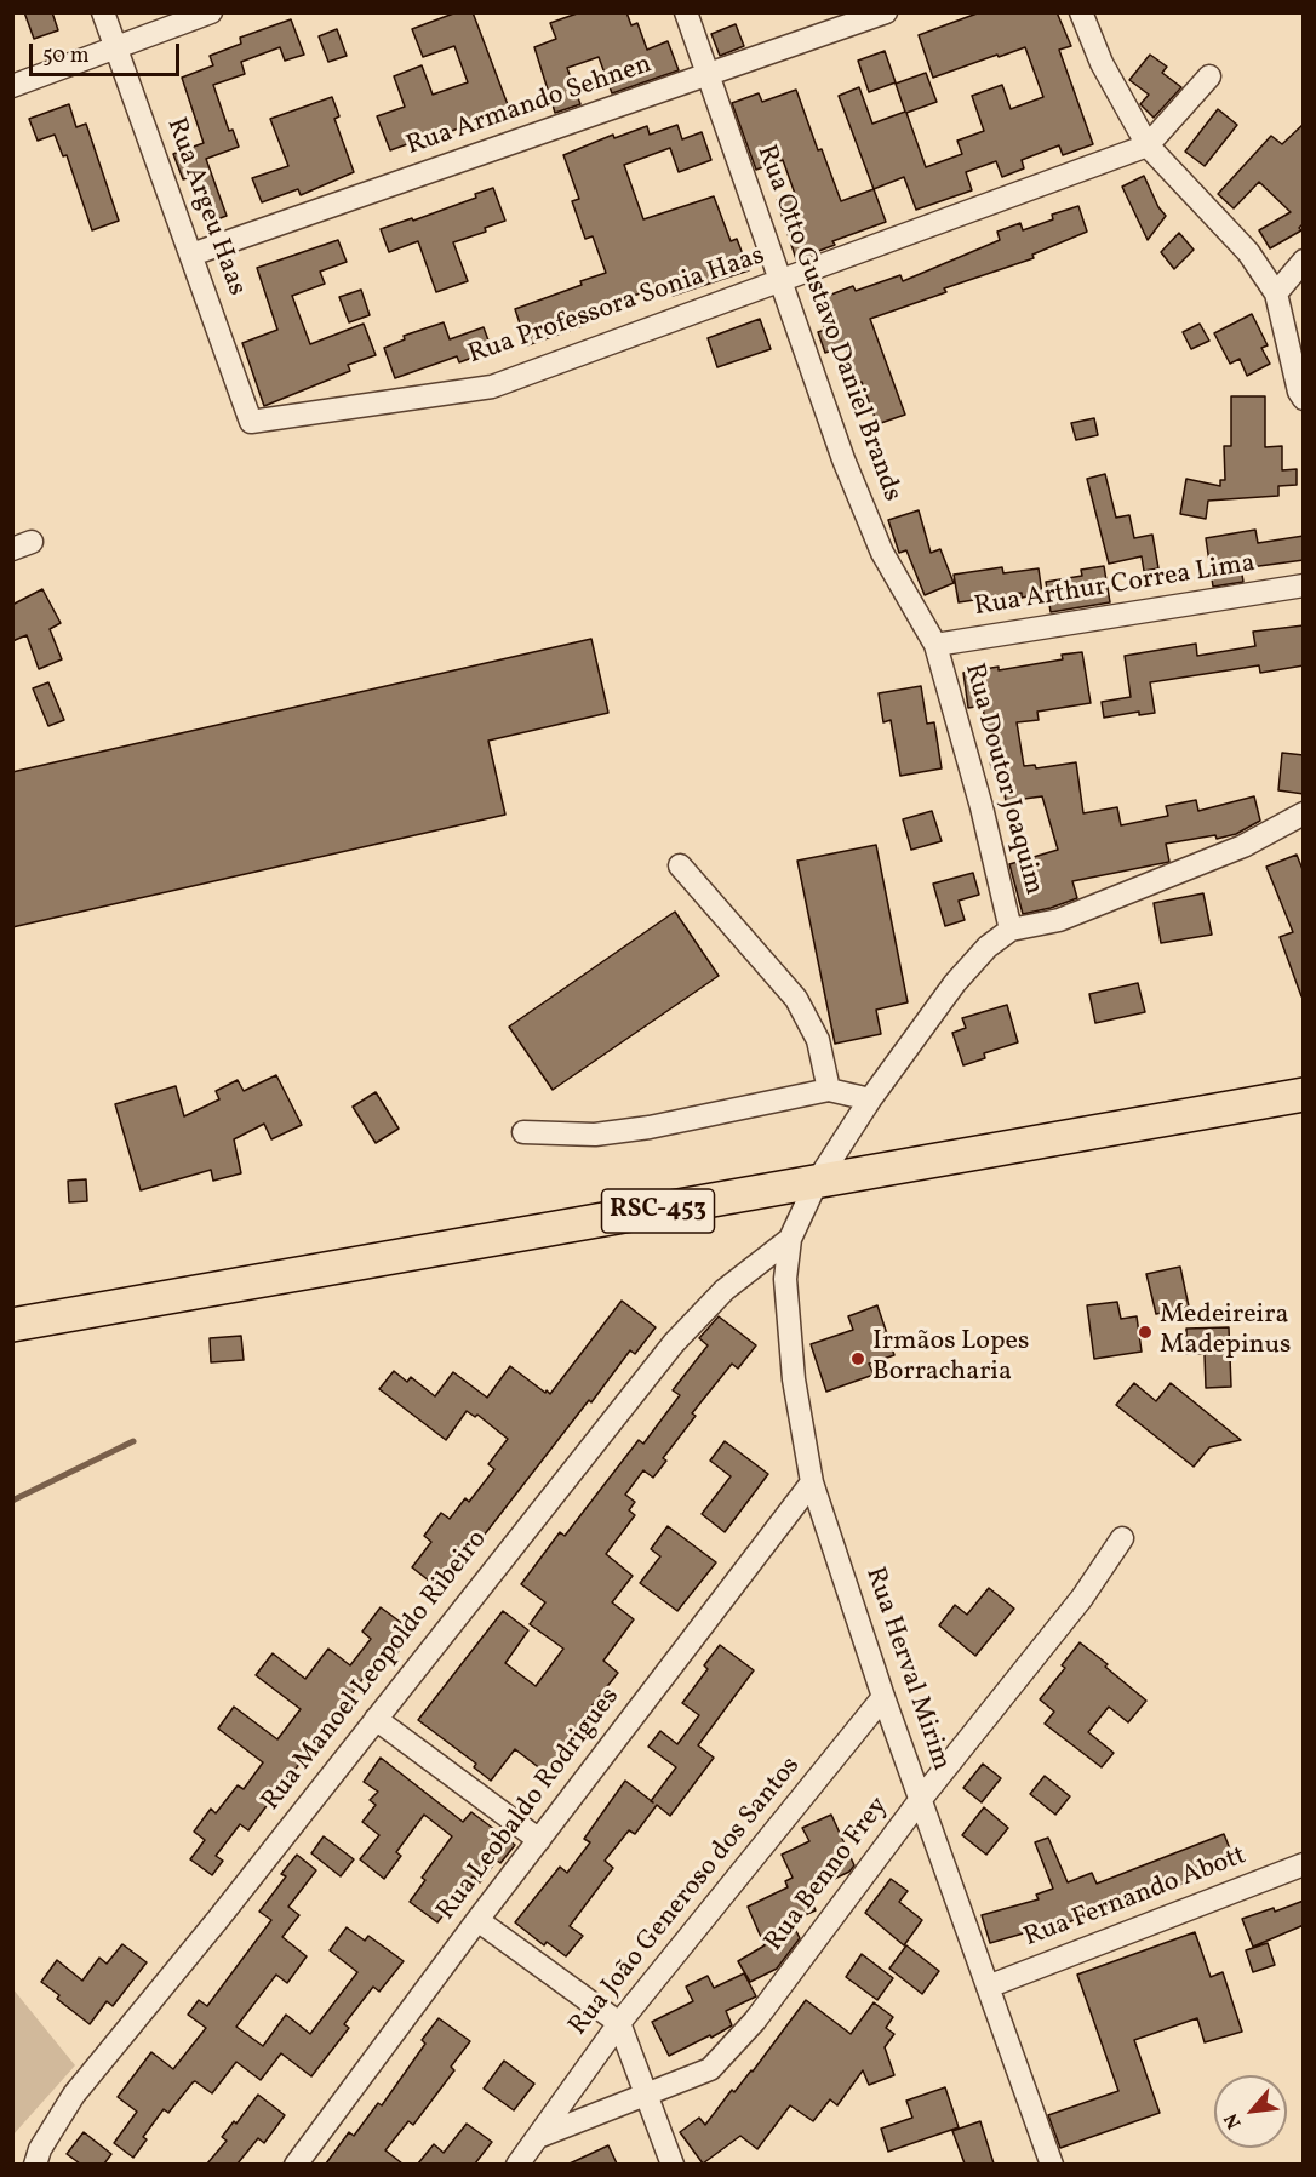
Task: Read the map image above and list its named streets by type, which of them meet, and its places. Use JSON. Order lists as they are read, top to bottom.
{
  "streets": {
    "highway": ["RSC-453"],
    "street": [
      "Rua Armando Sehnen",
      "Rua Argeu Haas",
      "Rua Professora Sonia Haas",
      "Rua Otto Gustavo Daniel Brands",
      "Rua Arthur Correa Lima",
      "Rua Doutor Joaquim",
      "Rua Herval Mirim",
      "Rua Manoel Leopoldo Ribeiro",
      "Rua Leobaldo Rodrigues",
      "Rua Benno Frey",
      "Rua João Generoso dos Santos",
      "Rua Fernando Abott"
    ]
  },
  "crossings": [
    ["Rua Armando Sehnen", "Rua Argeu Haas"],
    ["Rua Armando Sehnen", "Rua Otto Gustavo Daniel Brands"],
    ["Rua Argeu Haas", "Rua Professora Sonia Haas"],
    ["Rua Professora Sonia Haas", "Rua Otto Gustavo Daniel Brands"],
    ["Rua Otto Gustavo Daniel Brands", "Rua Arthur Correa Lima"],
    ["Rua Otto Gustavo Daniel Brands", "Rua Doutor Joaquim"],
    ["Rua Arthur Correa Lima", "Rua Doutor Joaquim"],
    ["Rua Doutor Joaquim", "Rua Herval Mirim"],
    ["RSC-453", "Rua Herval Mirim"],
    ["Rua Herval Mirim", "Rua Manoel Leopoldo Ribeiro"],
    ["Rua Herval Mirim", "Rua Leobaldo Rodrigues"],
    ["Rua Herval Mirim", "Rua Benno Frey"],
    ["Rua Herval Mirim", "Rua João Generoso dos Santos"],
    ["Rua Herval Mirim", "Rua Fernando Abott"],
    ["Rua Benno Frey", "Rua João Generoso dos Santos"]
  ],
  "places": ["Medeireira Madepinus", "Irmãos Lopes Borracharia"],
  "scale_bar": "50 m",
  "north": "bottom left"
}
